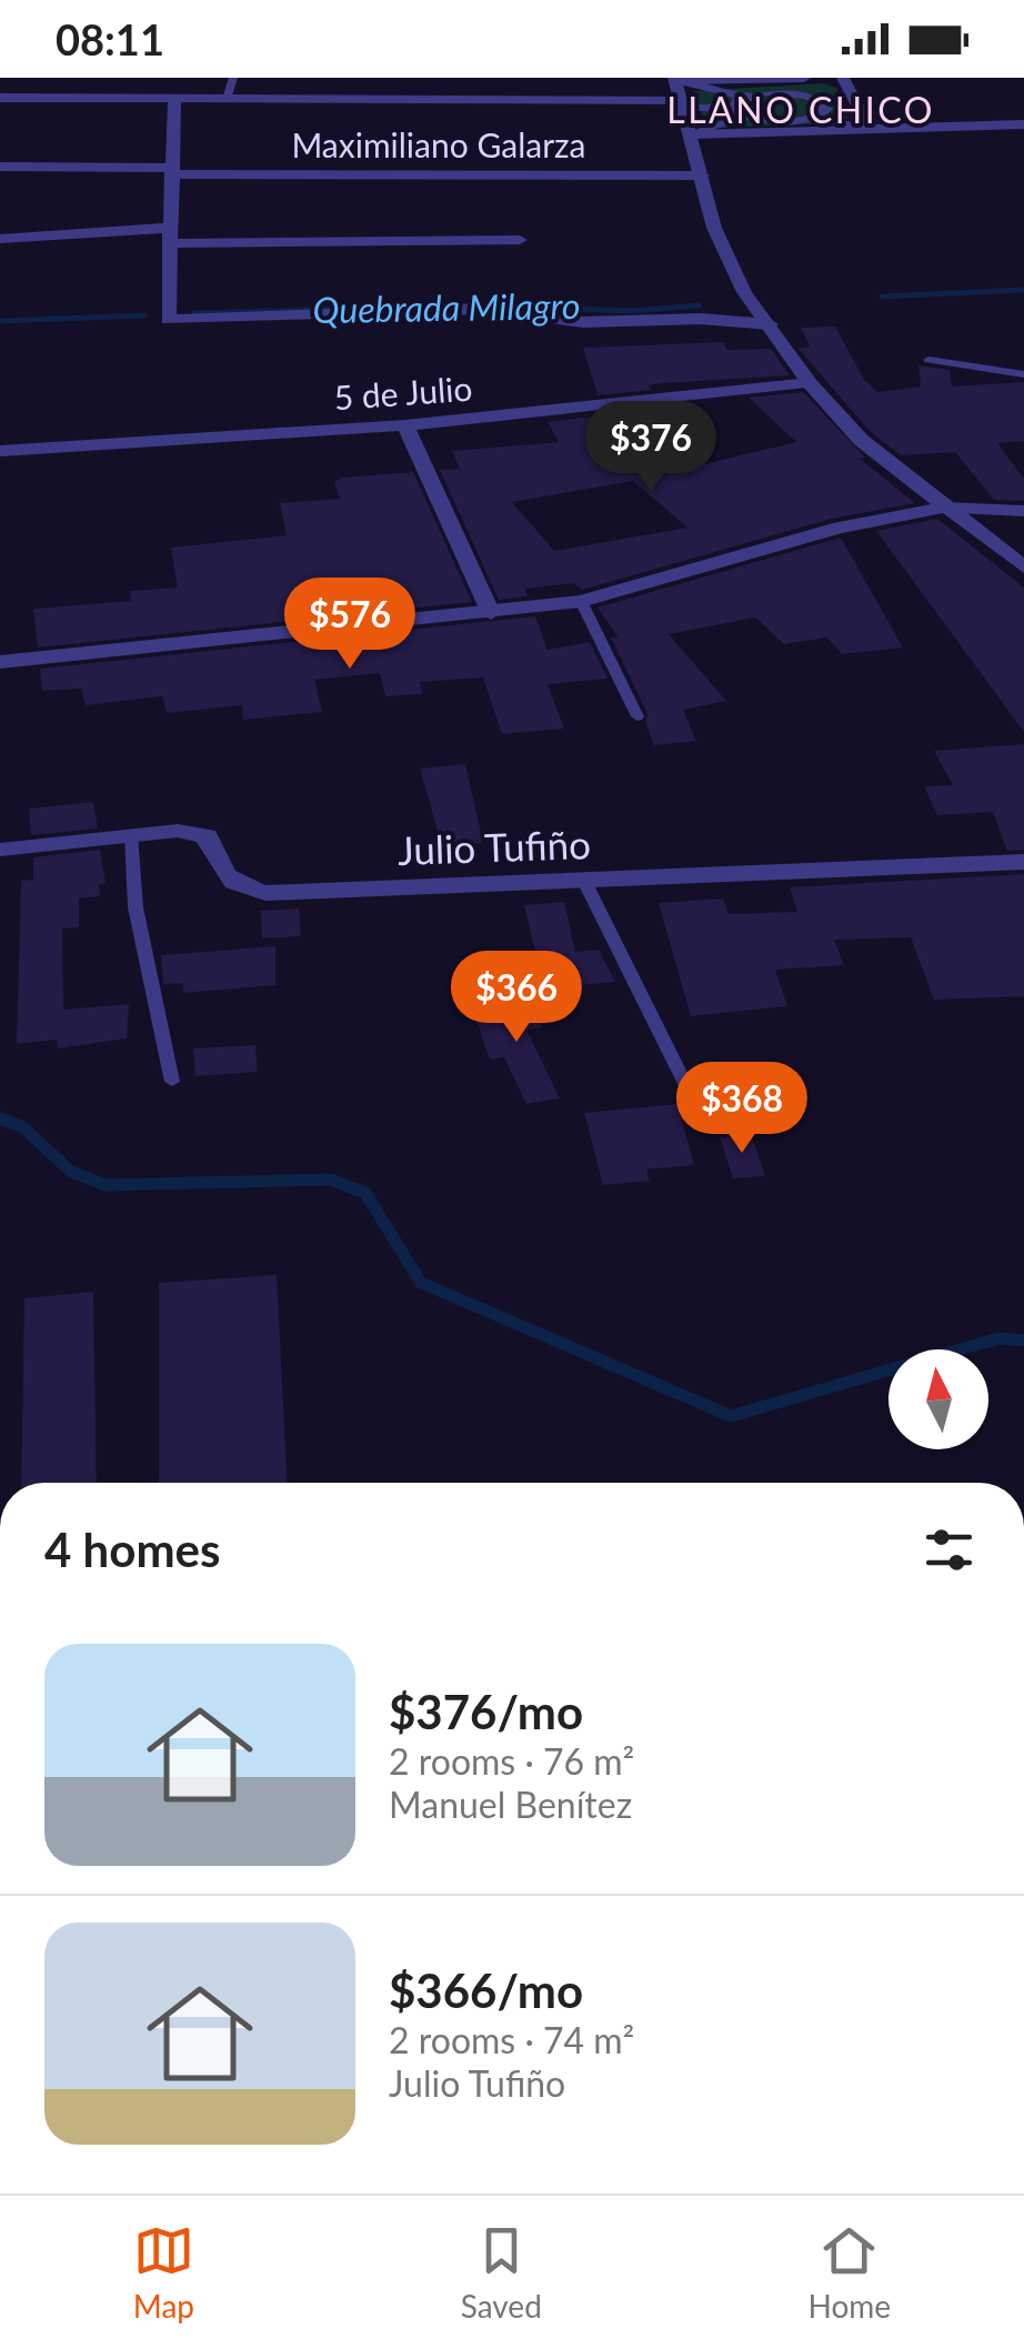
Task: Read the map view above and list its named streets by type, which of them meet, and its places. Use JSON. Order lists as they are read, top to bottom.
{
  "streets": {
    "street": ["Maximiliano Galarza", "5 de Julio", "Julio Tufiño"]
  },
  "districts": ["LLANO CHICO"],
  "water": ["Quebrada Milagro"],
  "north": "top",
  "page": {
    "status": "08:11",
    "price": [
      "$376",
      "$576",
      "$366",
      "$368"
    ],
    "heading": "4 homes",
    "list": [
      {
        "name": "$376/mo",
        "note": "2 rooms · 76 m² · Manuel Benítez"
      },
      {
        "name": "$366/mo",
        "note": "2 rooms · 74 m² · Julio Tufiño"
      }
    ],
    "tabs": ["Map", "Saved", "Home"]
  }
}
